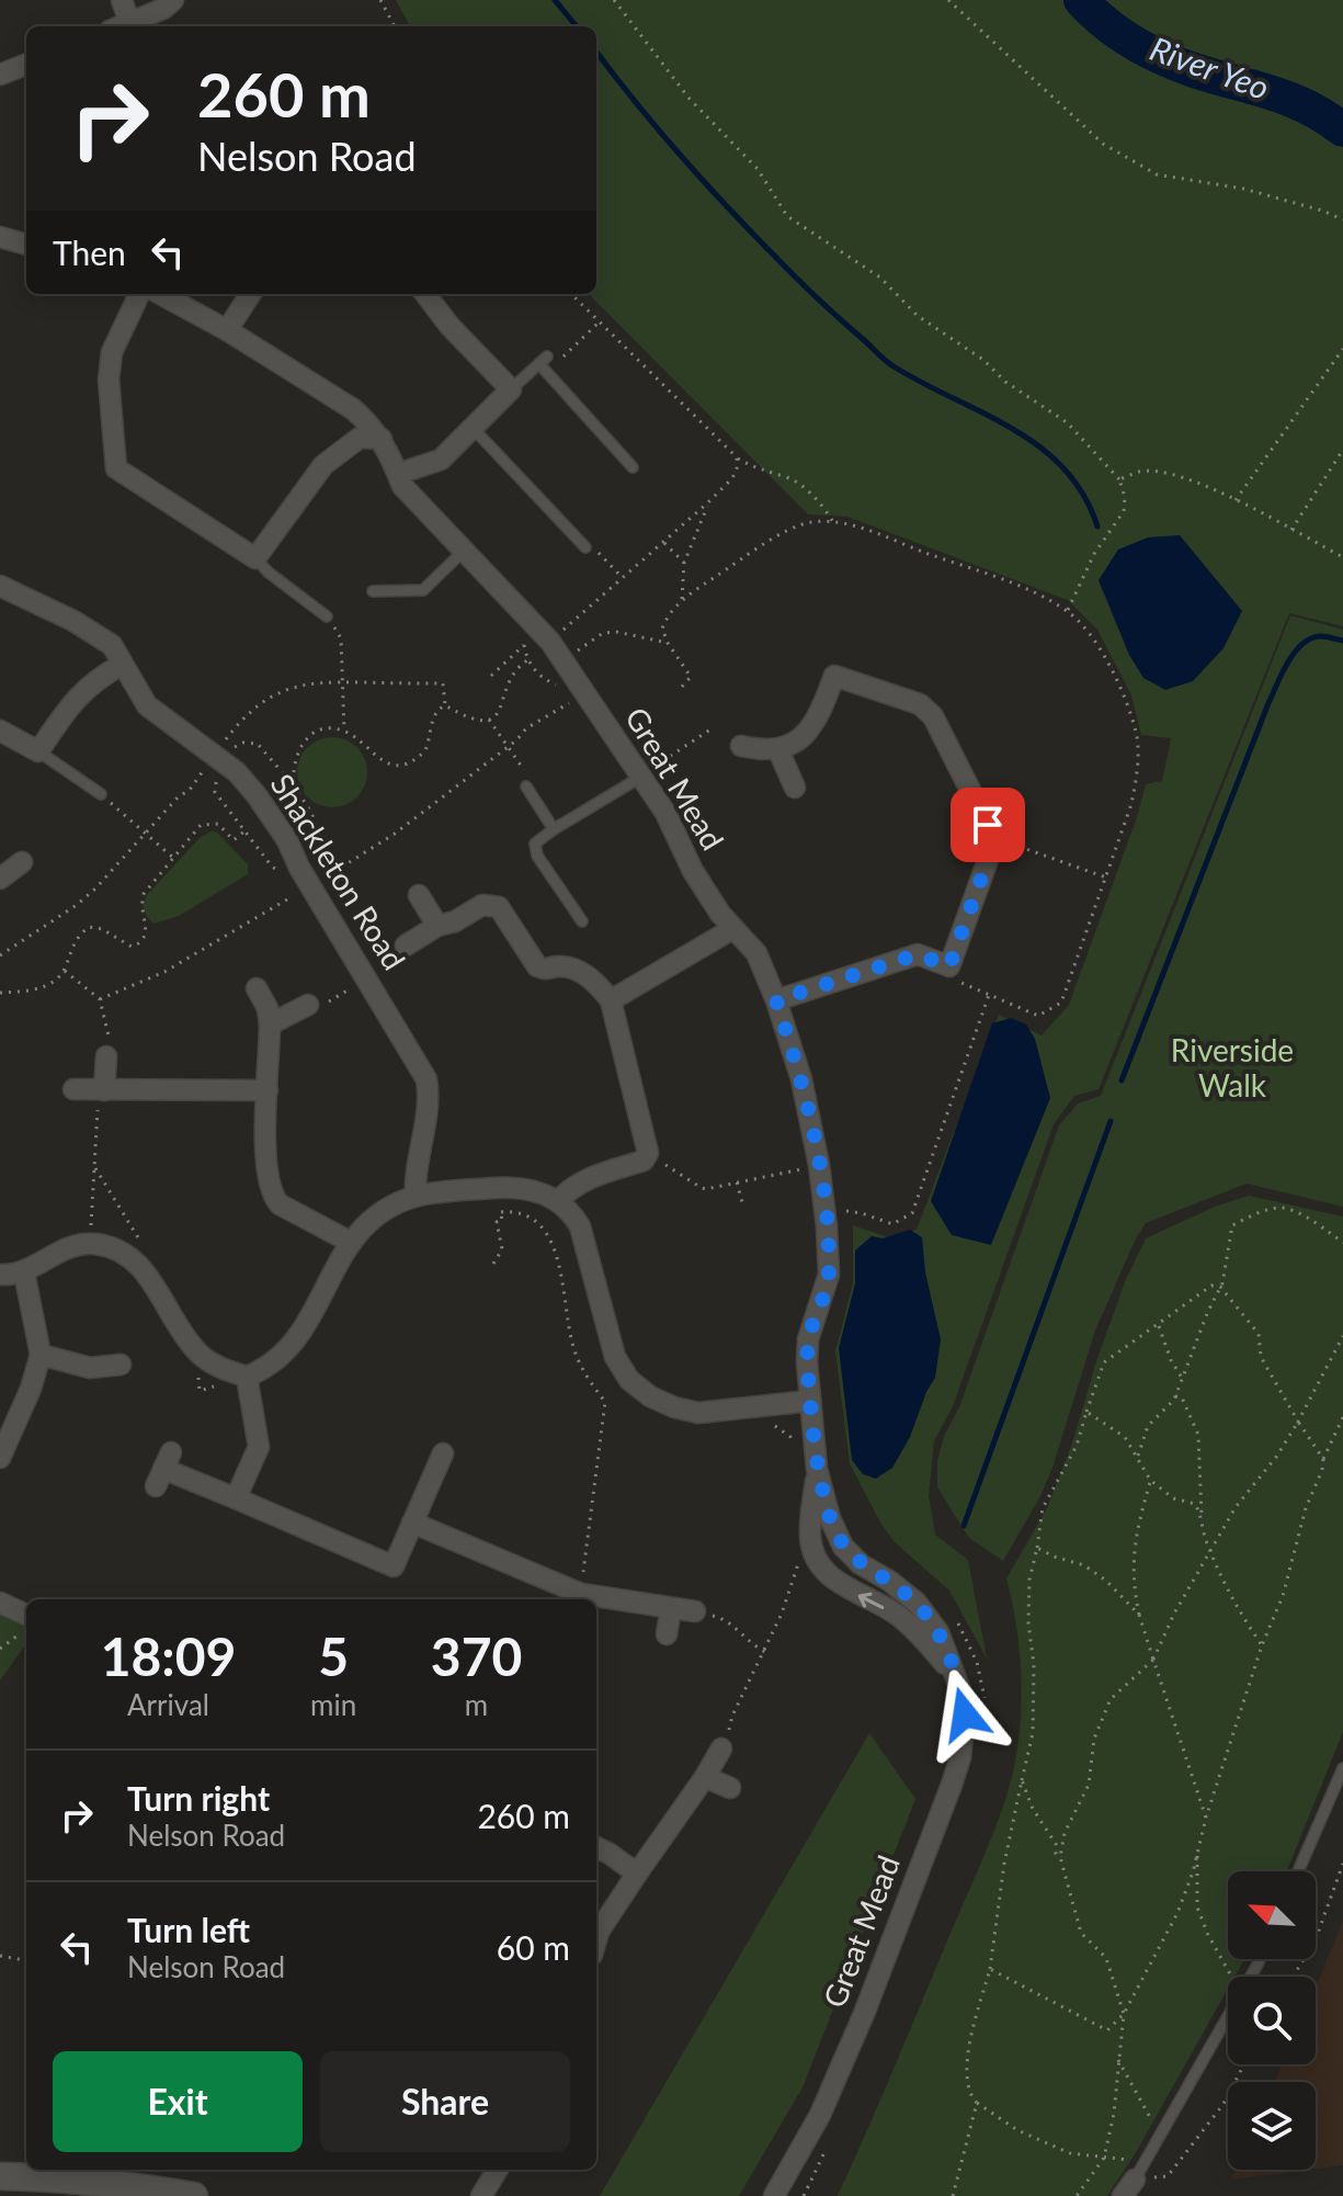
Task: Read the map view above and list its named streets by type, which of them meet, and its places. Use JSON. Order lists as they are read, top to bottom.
{
  "streets": {
    "street": ["Great Mead", "Shackleton Road"]
  },
  "water": ["River Yeo"],
  "parks": ["Riverside Walk"],
  "north": "top left",
  "page": {
    "turn": ["260 m", "Nelson Road"],
    "then": "Then",
    "eta": [
      "18:09",
      "Arrival",
      "5",
      "min",
      "370",
      "m"
    ],
    "list": [
      {
        "name": "Turn right",
        "note": "Nelson Road",
        "value": "260 m"
      },
      {
        "name": "Turn left",
        "note": "Nelson Road",
        "value": "60 m"
      }
    ],
    "buttons": ["Exit", "Share"]
  }
}
